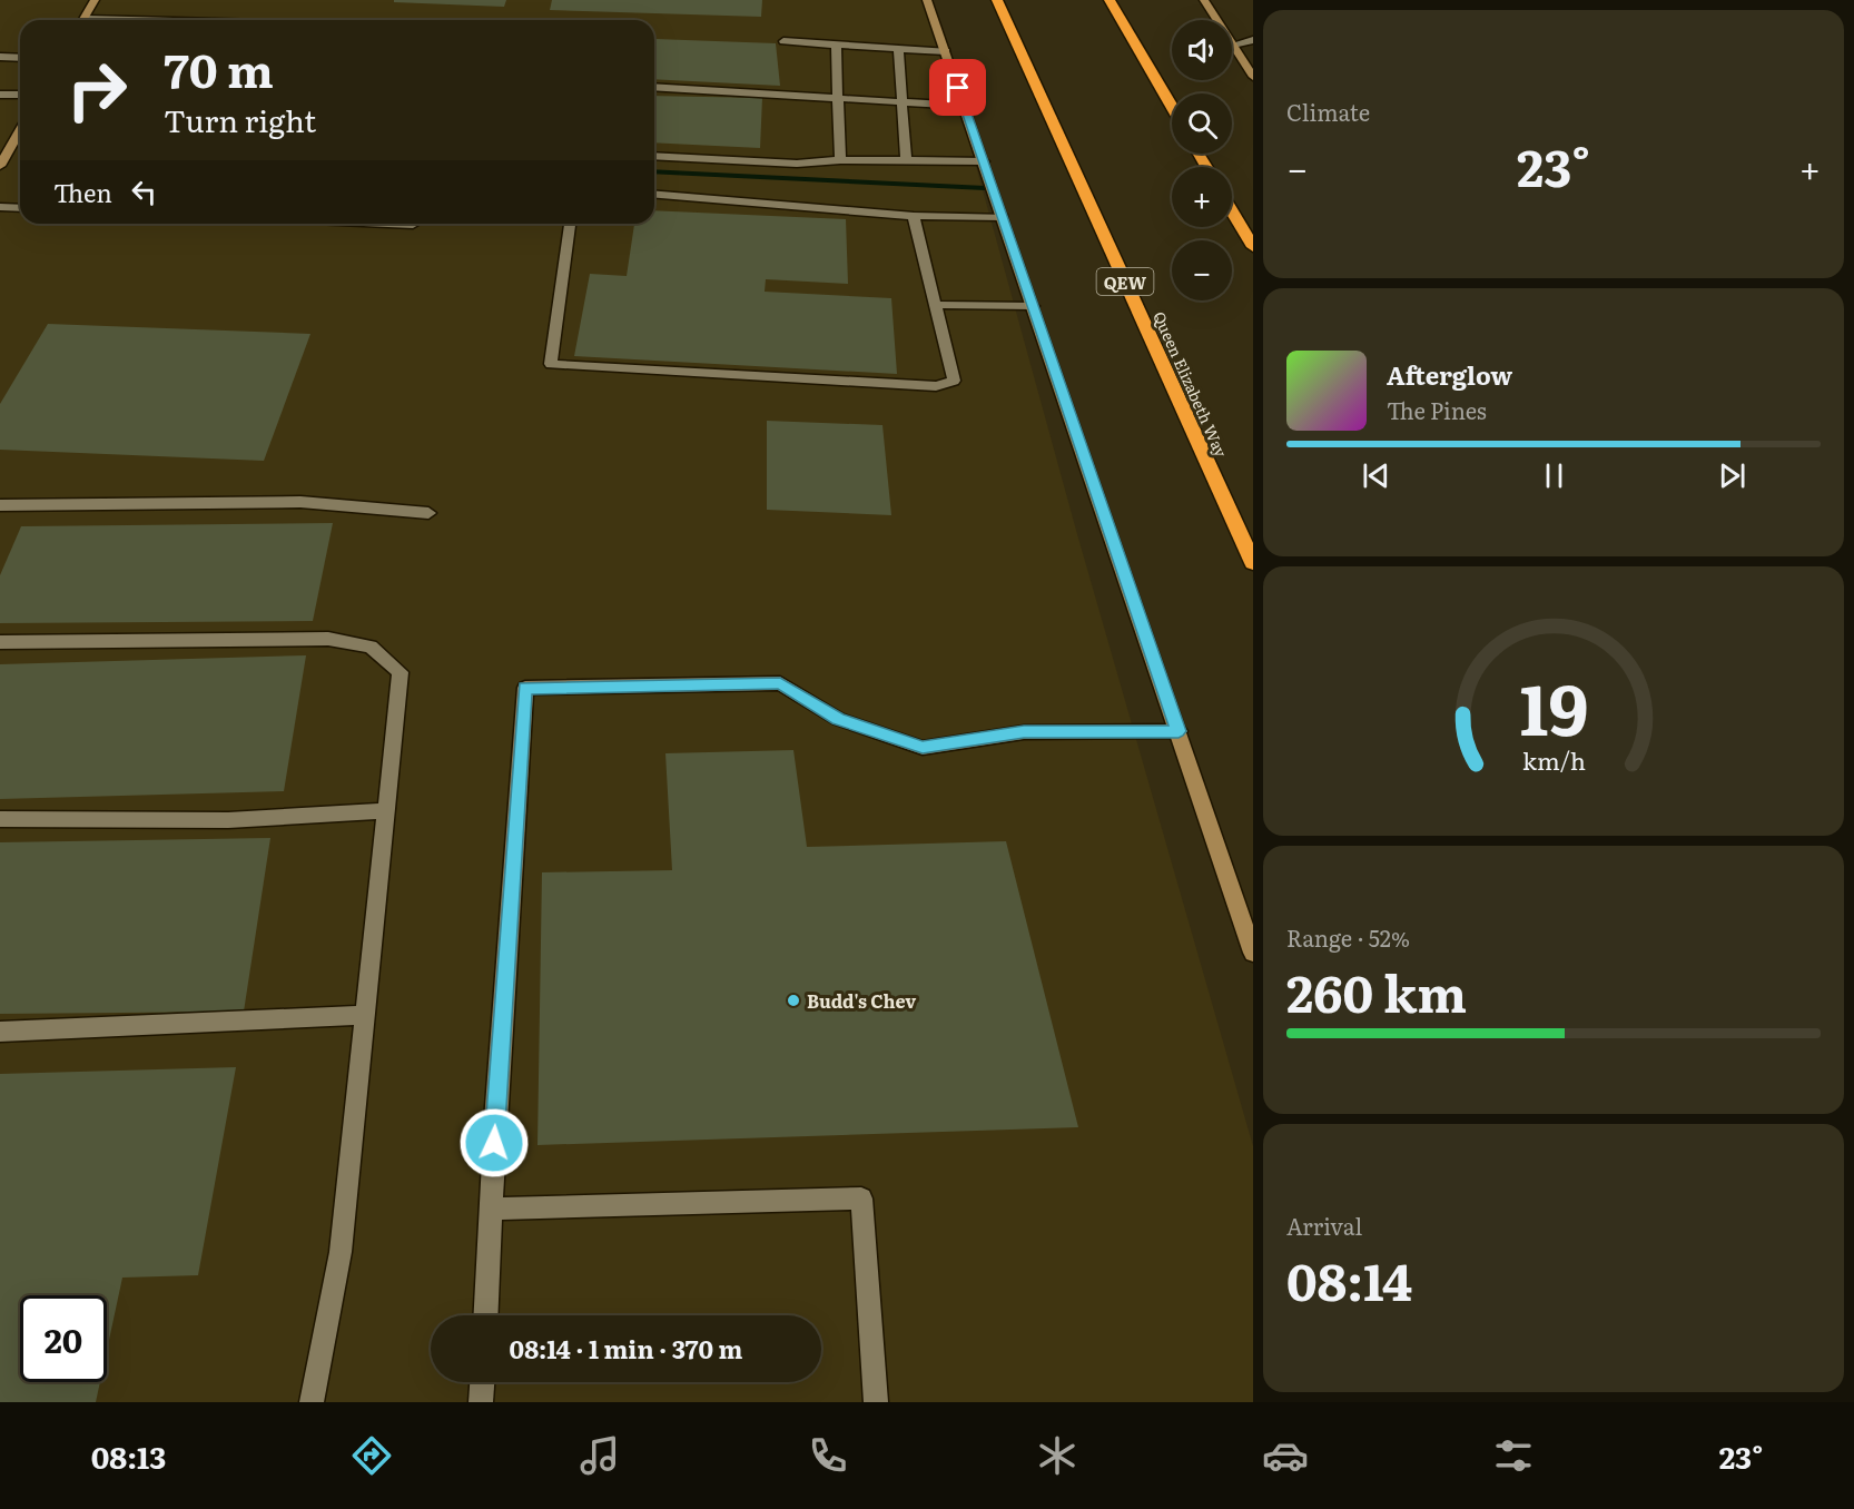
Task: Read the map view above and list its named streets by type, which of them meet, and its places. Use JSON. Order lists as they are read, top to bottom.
{
  "streets": {
    "highway": ["QEW", "Queen Elizabeth Way"]
  },
  "places": ["Budd's Chev"],
  "page": {
    "tile": [
      "Climate",
      ["Range · 52%", "260 km"],
      ["Arrival", "08:14"]
    ],
    "map_buttons": ["+", "−"],
    "turn": ["70 m", "Turn right"],
    "heat": ["−", "23°", "+"],
    "then": "Then",
    "song": ["Afterglow", "The Pines"],
    "limit": "20",
    "trip": "08:14 · 1 min · 370 m",
    "tabs": ["08:13", "23°"],
    "gauge": ["19", "km/h"]
  }
}
